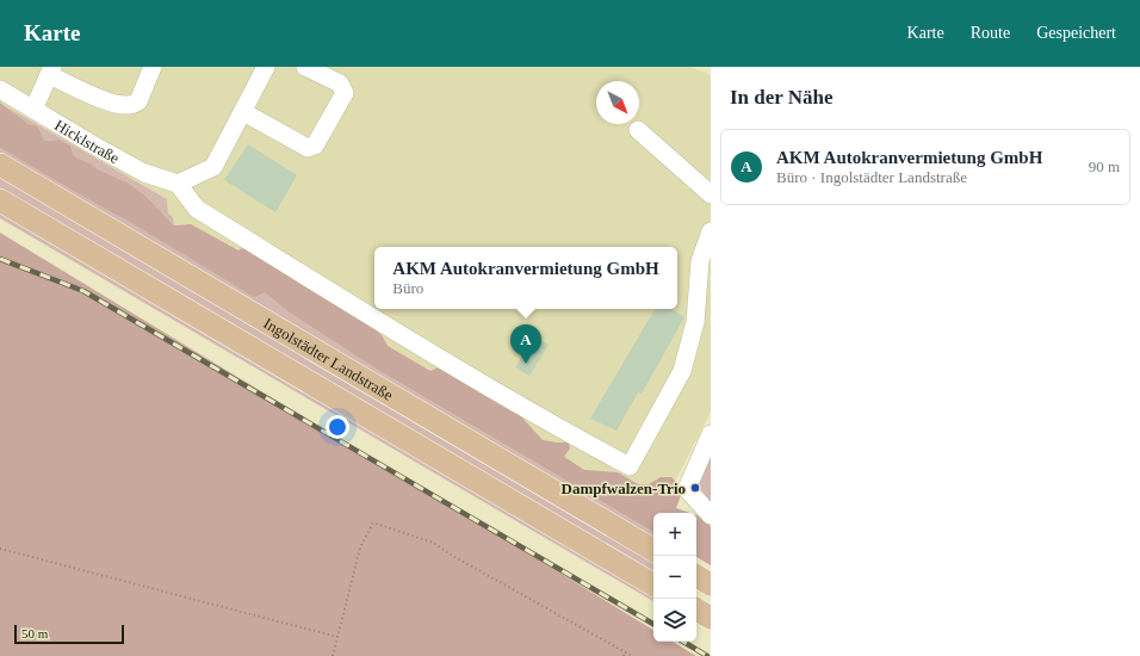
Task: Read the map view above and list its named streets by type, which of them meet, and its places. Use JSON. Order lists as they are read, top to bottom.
{
  "streets": {
    "main road": ["Ingolstädter Landstraße"],
    "street": ["Hicklstraße"]
  },
  "places": ["Dampfwalzen-Trio"],
  "scale_bar": "50 m",
  "north": "bottom right",
  "page": {
    "header": "Karte",
    "nav": ["Karte", "Route", "Gespeichert"],
    "heading": "In der Nähe",
    "list": [
      {
        "mark": "A",
        "name": "AKM Autokranvermietung GmbH",
        "note": "Büro · Ingolstädter Landstraße",
        "value": "90 m"
      }
    ],
    "popup": ["AKM Autokranvermietung GmbH", "Büro"],
    "pins": "A",
    "map_buttons": ["+", "−"],
    "scale": "50 m"
  }
}
